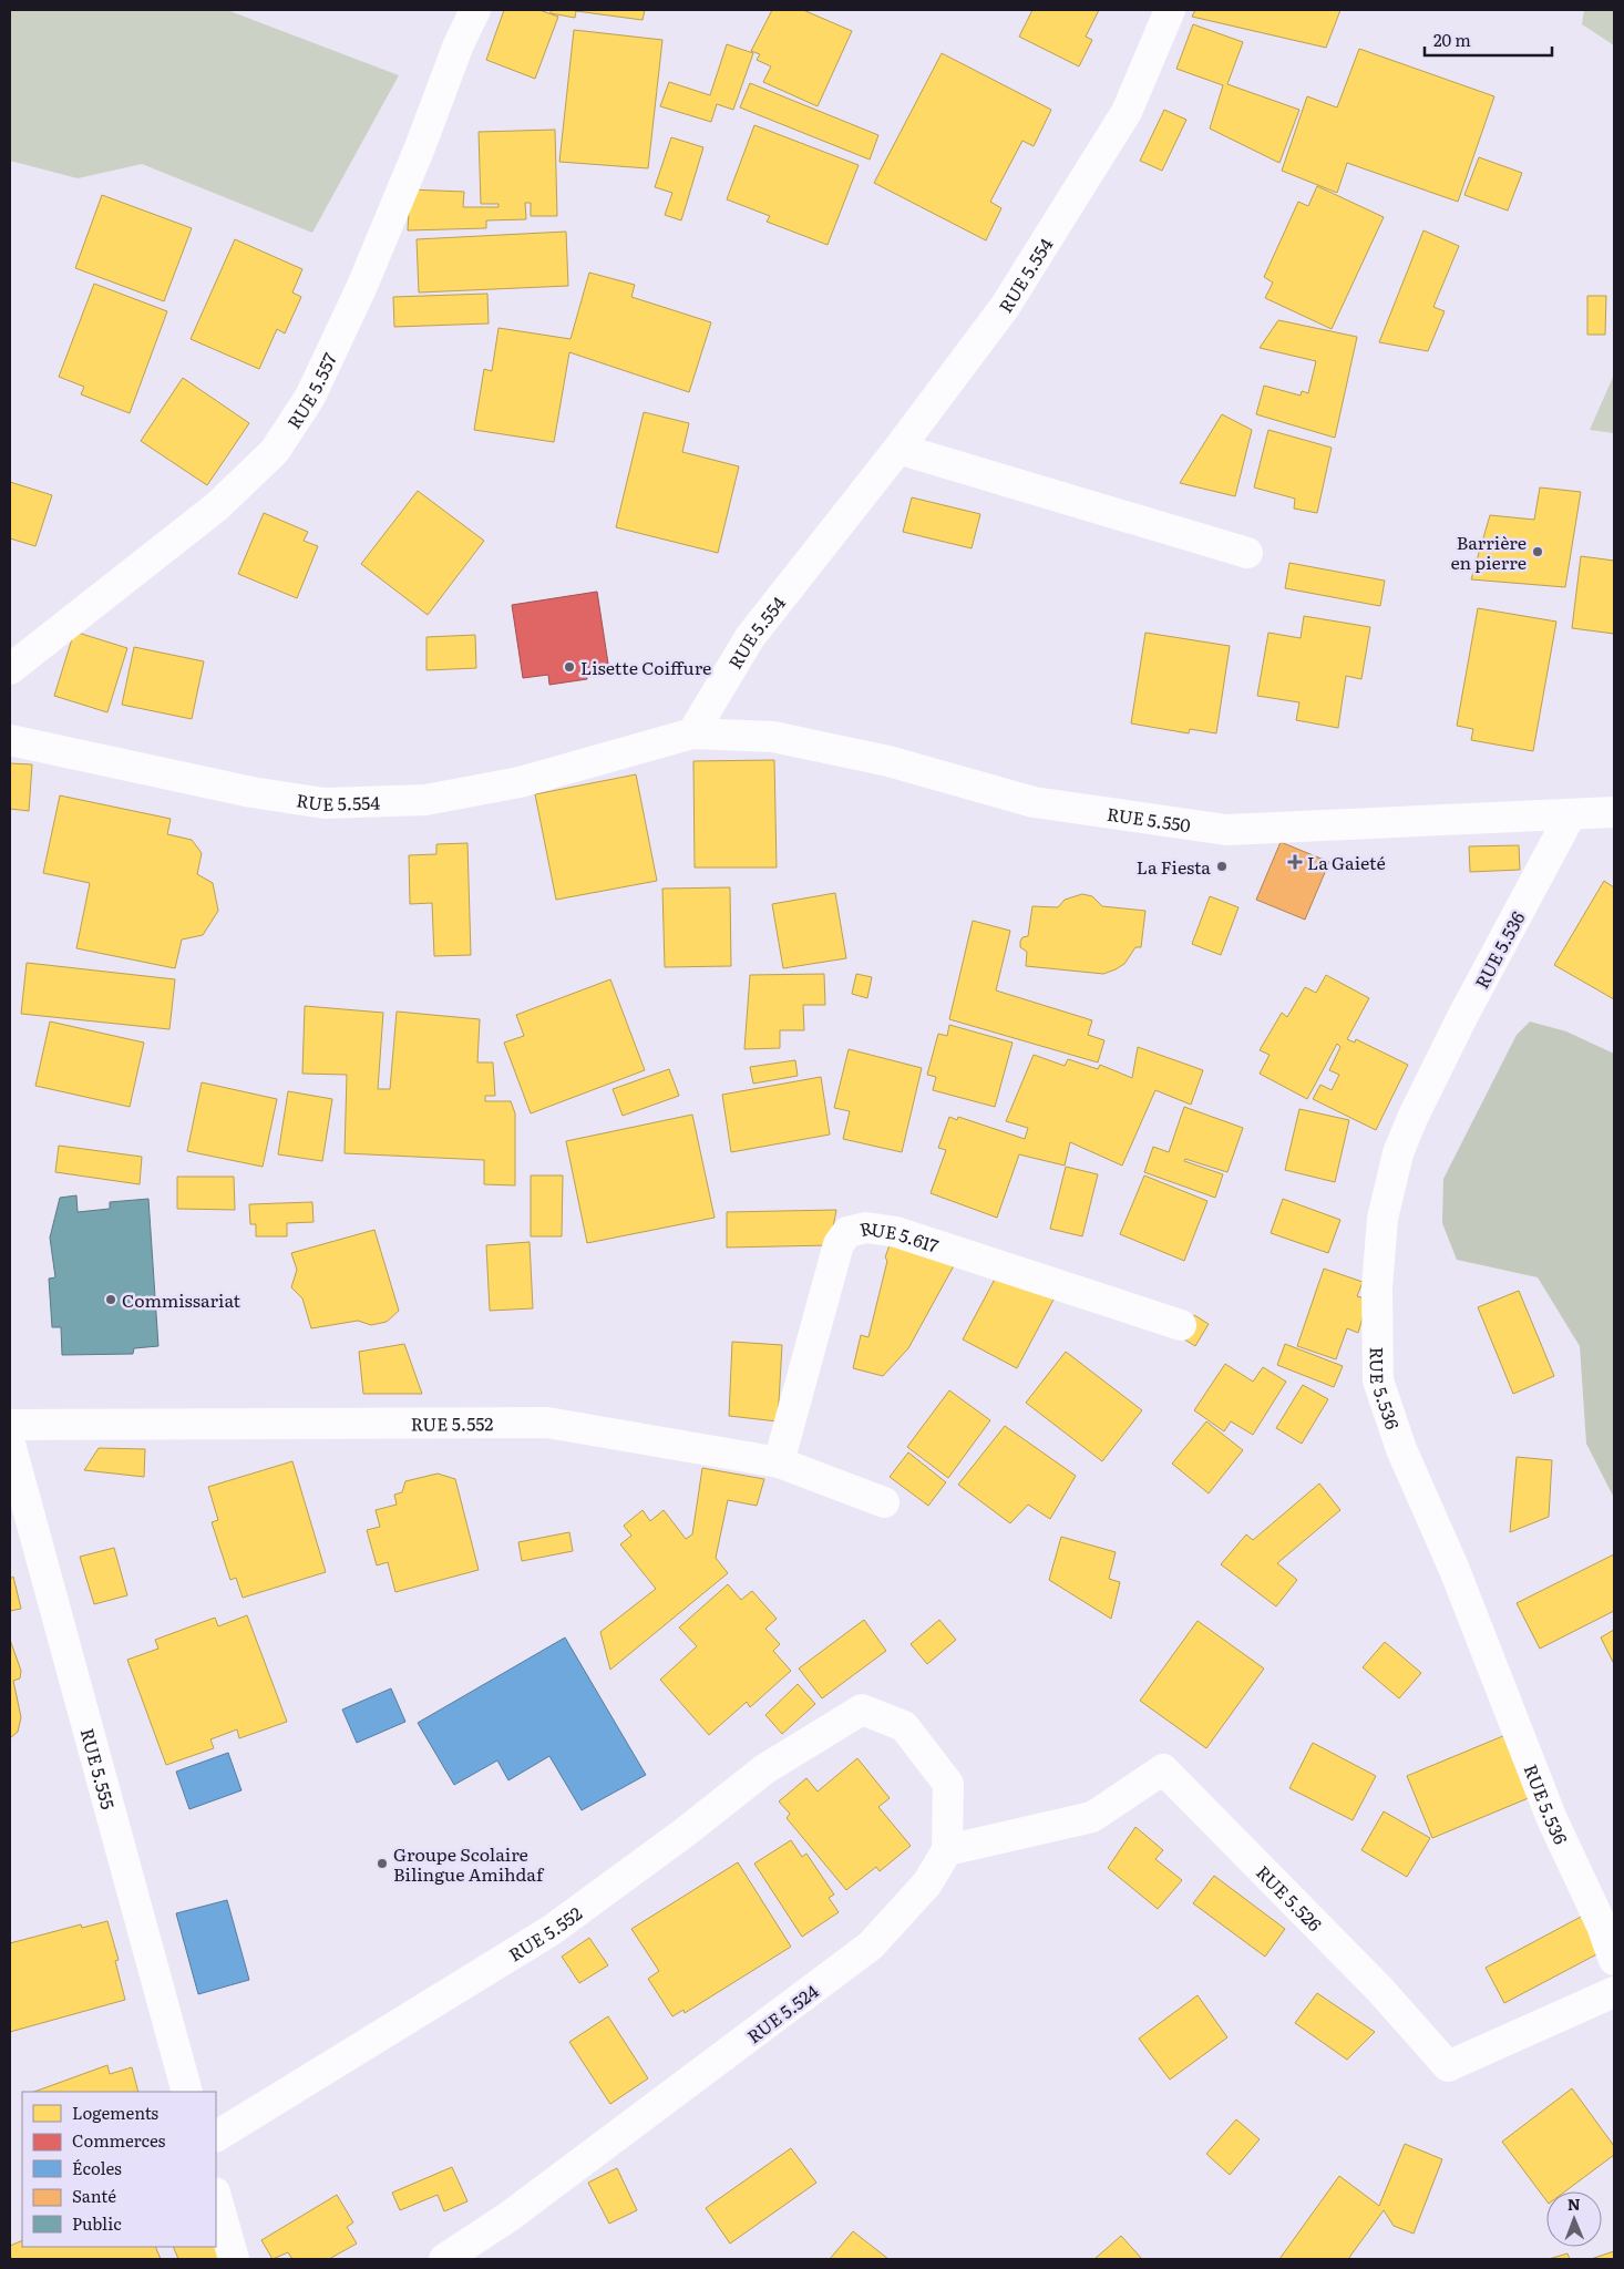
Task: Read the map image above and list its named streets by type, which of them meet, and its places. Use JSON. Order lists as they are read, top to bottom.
{
  "streets": {
    "street": [
      "RUE 5.554",
      "RUE 5.557",
      "RUE 5.550",
      "RUE 5.536",
      "RUE 5.617",
      "RUE 5.552",
      "RUE 5.555",
      "RUE 5.526",
      "RUE 5.524"
    ]
  },
  "crossings": [
    ["RUE 5.554", "RUE 5.550"],
    ["RUE 5.550", "RUE 5.536"],
    ["RUE 5.617", "RUE 5.552"],
    ["RUE 5.552", "RUE 5.526"],
    ["RUE 5.552", "RUE 5.524"],
    ["RUE 5.526", "RUE 5.524"]
  ],
  "places": {
    "other": [
      "Barrière en pierre",
      "Lisette Coiffure",
      "La Fiesta",
      "Commissariat",
      "Groupe Scolaire Bilingue Amihdaf"
    ],
    "health": ["La Gaieté"]
  },
  "legend": [
    "Logements",
    "Commerces",
    "Écoles",
    "Santé",
    "Public"
  ],
  "scale_bar": "20 m",
  "north": "top"
}
